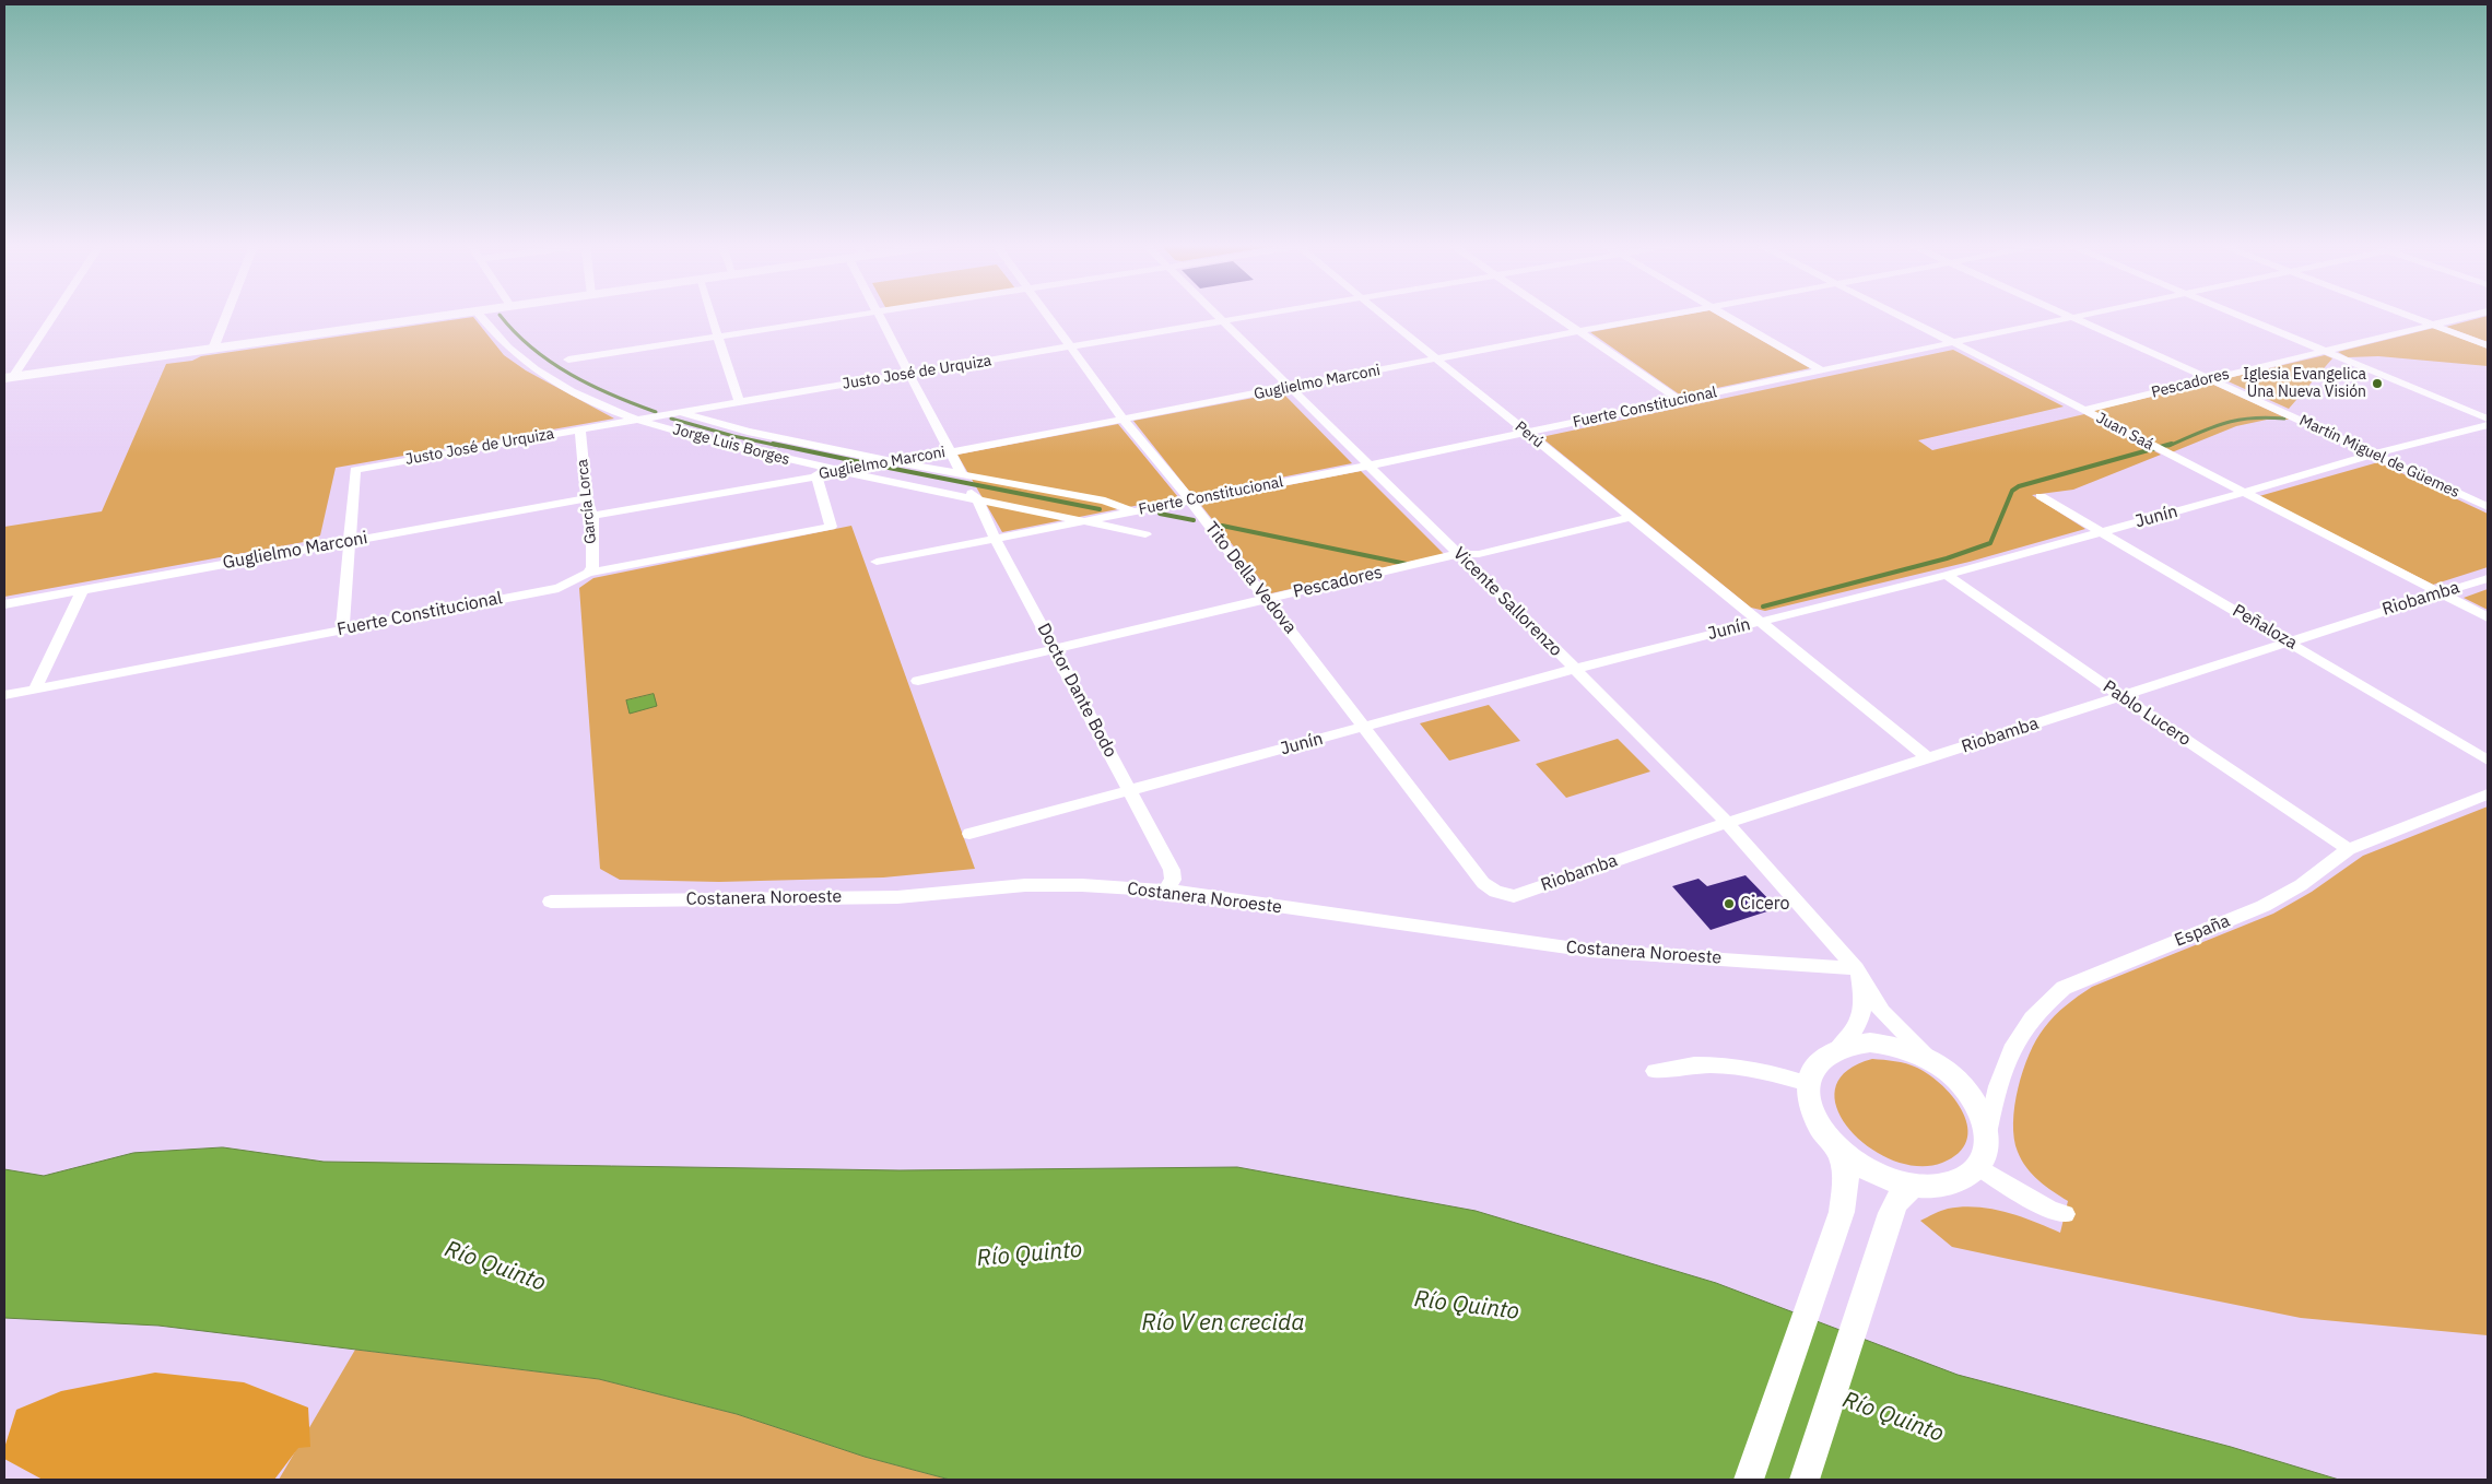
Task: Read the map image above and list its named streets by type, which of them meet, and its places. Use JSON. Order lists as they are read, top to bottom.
{
  "streets": {
    "street": [
      "Justo José de Urquiza",
      "Guglielmo Marconi",
      "Pescadores",
      "Fuerte Constitucional",
      "Juan Saá",
      "Perú",
      "Jorge Luis Borges",
      "Martín Miguel de Güemes",
      "García Lorca",
      "Junín",
      "Tito Della Vedova",
      "Riobamba",
      "Vicente Sallorenzo",
      "Peñaloza",
      "Doctor Dante Bodo",
      "Pablo Lucero",
      "Costanera Noroeste",
      "España"
    ]
  },
  "crossings": [
    ["Justo José de Urquiza", "Guglielmo Marconi"],
    ["Justo José de Urquiza", "Jorge Luis Borges"],
    ["Justo José de Urquiza", "García Lorca"],
    ["Justo José de Urquiza", "Tito Della Vedova"],
    ["Justo José de Urquiza", "Vicente Sallorenzo"],
    ["Guglielmo Marconi", "Fuerte Constitucional"],
    ["Guglielmo Marconi", "Perú"],
    ["Guglielmo Marconi", "Jorge Luis Borges"],
    ["Guglielmo Marconi", "García Lorca"],
    ["Guglielmo Marconi", "Tito Della Vedova"],
    ["Guglielmo Marconi", "Vicente Sallorenzo"],
    ["Pescadores", "Juan Saá"],
    ["Pescadores", "Perú"],
    ["Pescadores", "Martín Miguel de Güemes"],
    ["Pescadores", "Tito Della Vedova"],
    ["Pescadores", "Vicente Sallorenzo"],
    ["Pescadores", "Doctor Dante Bodo"],
    ["Fuerte Constitucional", "Juan Saá"],
    ["Fuerte Constitucional", "Perú"],
    ["Fuerte Constitucional", "Jorge Luis Borges"],
    ["Fuerte Constitucional", "Martín Miguel de Güemes"],
    ["Fuerte Constitucional", "García Lorca"],
    ["Fuerte Constitucional", "Tito Della Vedova"],
    ["Fuerte Constitucional", "Vicente Sallorenzo"],
    ["Fuerte Constitucional", "Doctor Dante Bodo"],
    ["Juan Saá", "Junín"],
    ["Juan Saá", "Riobamba"],
    ["Perú", "Junín"],
    ["Jorge Luis Borges", "Doctor Dante Bodo"],
    ["Martín Miguel de Güemes", "Junín"],
    ["Junín", "Tito Della Vedova"],
    ["Junín", "Vicente Sallorenzo"],
    ["Junín", "Peñaloza"],
    ["Junín", "Doctor Dante Bodo"],
    ["Junín", "Pablo Lucero"],
    ["Tito Della Vedova", "Riobamba"],
    ["Riobamba", "Vicente Sallorenzo"],
    ["Riobamba", "Peñaloza"],
    ["Riobamba", "Pablo Lucero"],
    ["Vicente Sallorenzo", "Costanera Noroeste"],
    ["Vicente Sallorenzo", "España"],
    ["Doctor Dante Bodo", "Costanera Noroeste"],
    ["Pablo Lucero", "España"]
  ],
  "water": ["Río Quinto", "Río V en crecida"],
  "places": ["Iglesia Evangelica Una Nueva Visión", "Cicero"]
}
